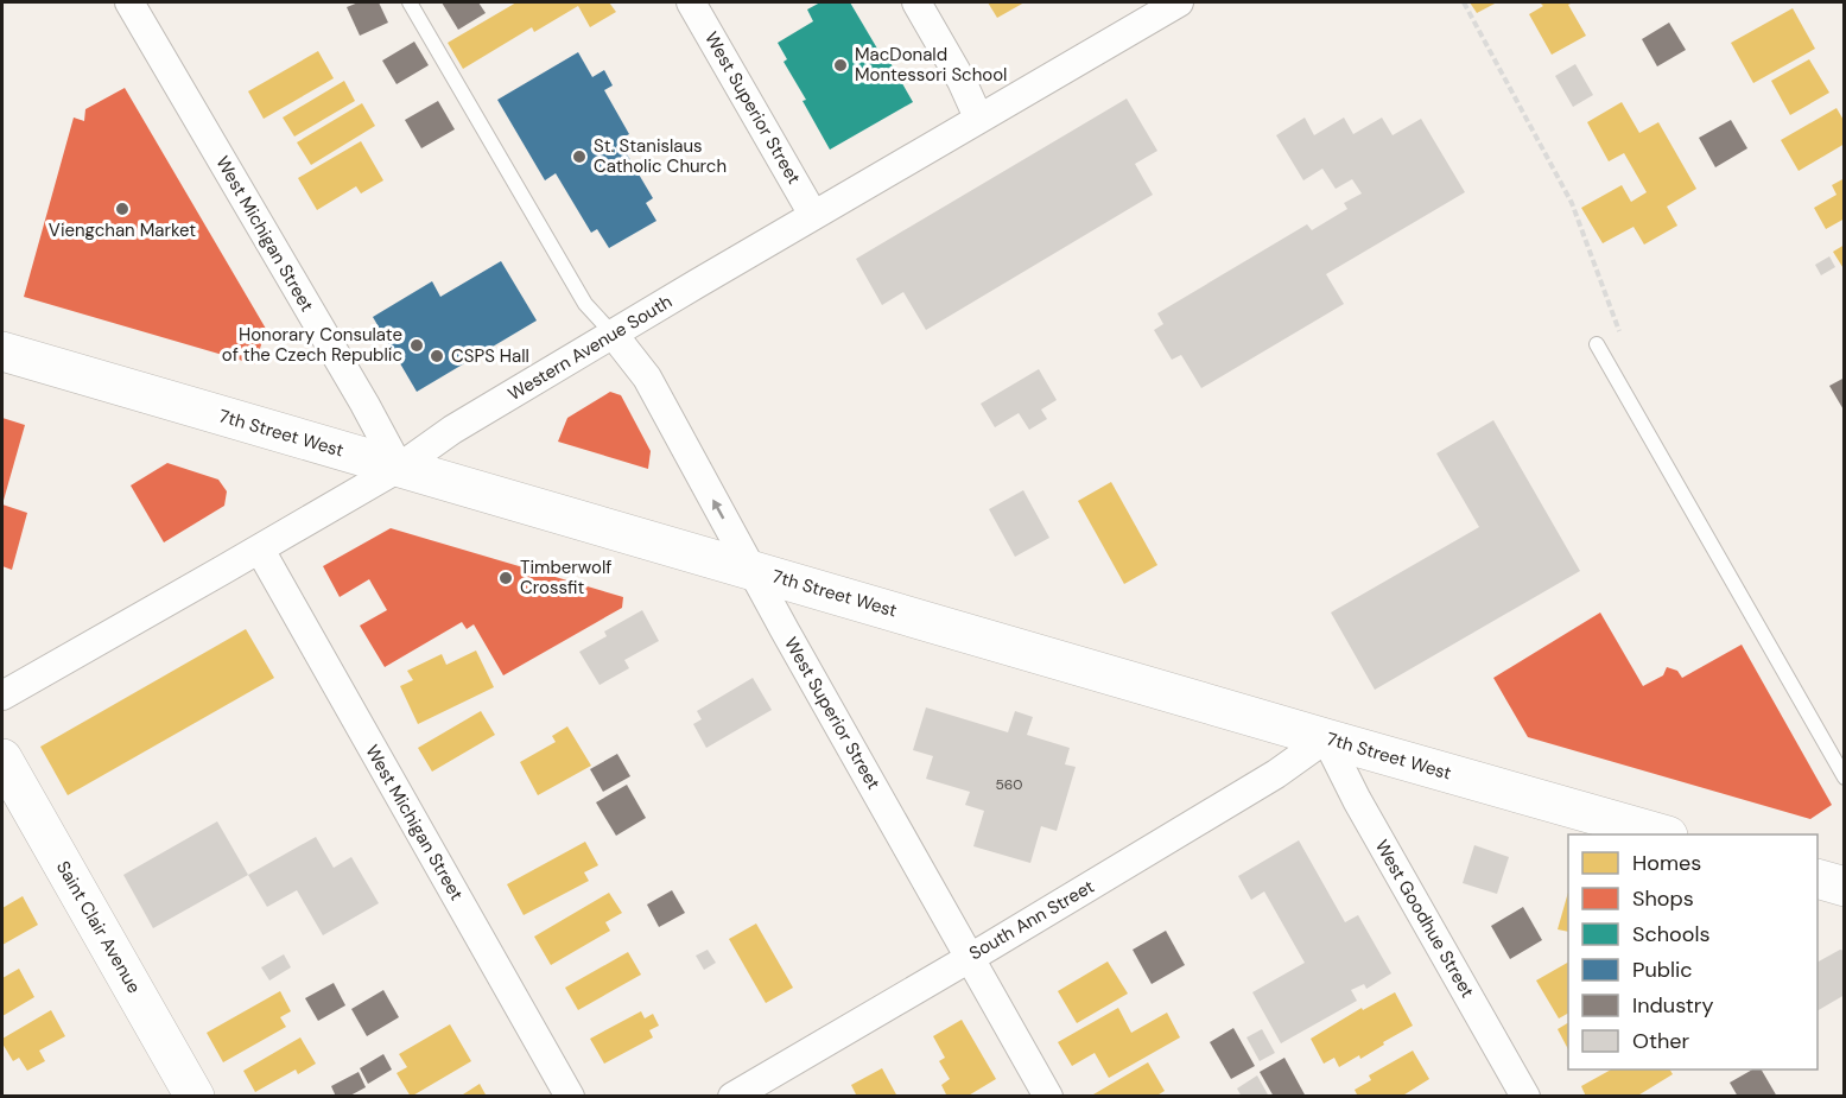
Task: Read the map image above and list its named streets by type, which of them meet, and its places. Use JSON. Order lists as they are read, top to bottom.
{
  "streets": {
    "main road": ["7th Street West", "Saint Clair Avenue"],
    "street": [
      "West Superior Street",
      "West Michigan Street",
      "Western Avenue South",
      "West Goodhue Street",
      "South Ann Street"
    ]
  },
  "crossings": [
    ["West Superior Street", "Western Avenue South"],
    ["West Superior Street", "7th Street West"],
    ["West Superior Street", "South Ann Street"],
    ["West Michigan Street", "Western Avenue South"],
    ["West Michigan Street", "7th Street West"],
    ["Western Avenue South", "7th Street West"],
    ["7th Street West", "West Goodhue Street"],
    ["7th Street West", "South Ann Street"],
    ["West Goodhue Street", "South Ann Street"]
  ],
  "places": [
    "MacDonald Montessori School",
    "St. Stanislaus Catholic Church",
    "Viengchan Market",
    "Honorary Consulate of the Czech Republic",
    "CSPS Hall",
    "Timberwolf Crossfit"
  ],
  "house_numbers": ["560"],
  "legend": [
    "Homes",
    "Shops",
    "Schools",
    "Public",
    "Industry",
    "Other"
  ]
}
